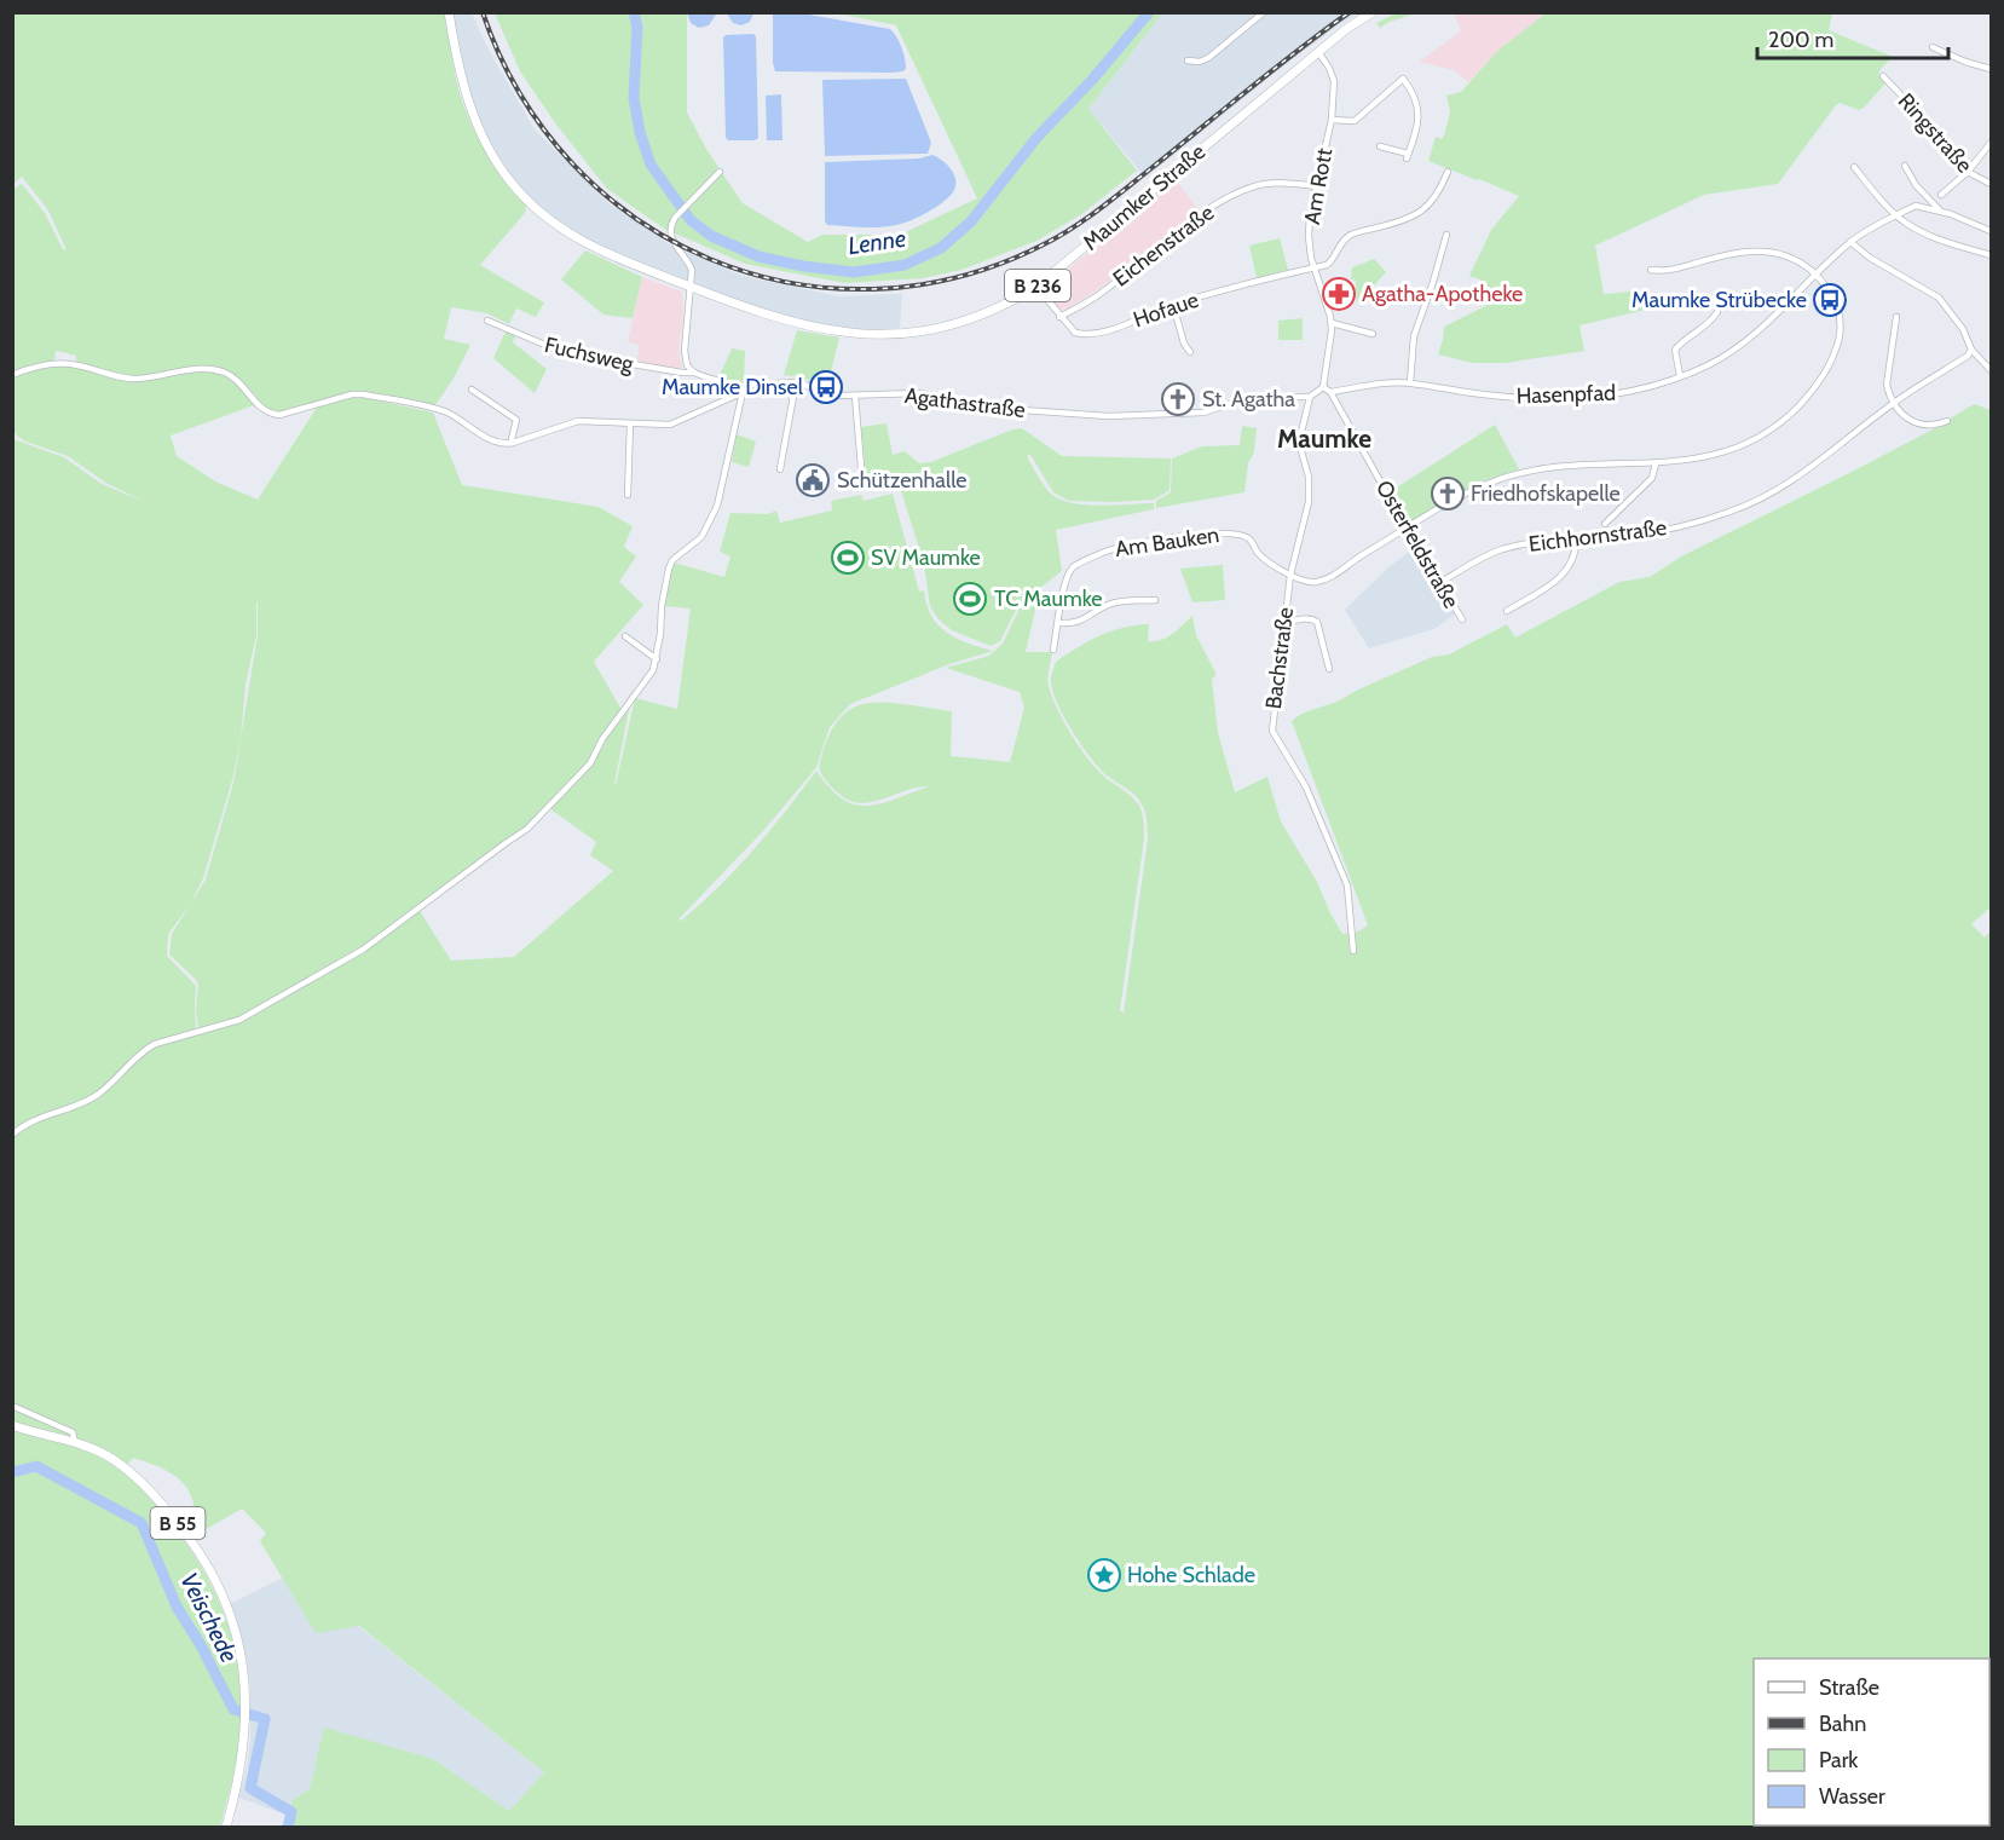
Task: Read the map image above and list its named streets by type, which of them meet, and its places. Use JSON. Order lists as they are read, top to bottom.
{
  "streets": {
    "main road": ["Maumker Straße", "B 236", "B 55"],
    "street": [
      "Ringstraße",
      "Am Rott",
      "Eichenstraße",
      "Hofaue",
      "Fuchsweg",
      "Hasenpfad",
      "Agathastraße",
      "Eichhornstraße",
      "Am Bauken",
      "Osterfeldstraße",
      "Bachstraße"
    ]
  },
  "crossings": [
    ["Am Rott", "Maumker Straße"],
    ["Am Rott", "Eichenstraße"],
    ["Am Rott", "Hofaue"],
    ["Maumker Straße", "Hofaue"],
    ["Eichenstraße", "Hofaue"],
    ["Fuchsweg", "Agathastraße"],
    ["Hasenpfad", "Osterfeldstraße"],
    ["Agathastraße", "Bachstraße"],
    ["Eichhornstraße", "Osterfeldstraße"],
    ["Am Bauken", "Bachstraße"]
  ],
  "districts": ["Maumke"],
  "water": ["Lenne", "Veischede"],
  "places": {
    "pharmacy": ["Agatha-Apotheke"],
    "bus stop": ["Maumke Strübecke", "Maumke Dinsel"],
    "church": ["St. Agatha", "Friedhofskapelle"],
    "public building": ["Schützenhalle"],
    "sports": ["SV Maumke", "TC Maumke"],
    "place": ["Hohe Schlade"]
  },
  "legend": [
    "Straße",
    "Bahn",
    "Park",
    "Wasser"
  ],
  "scale_bar": "200 m"
}
